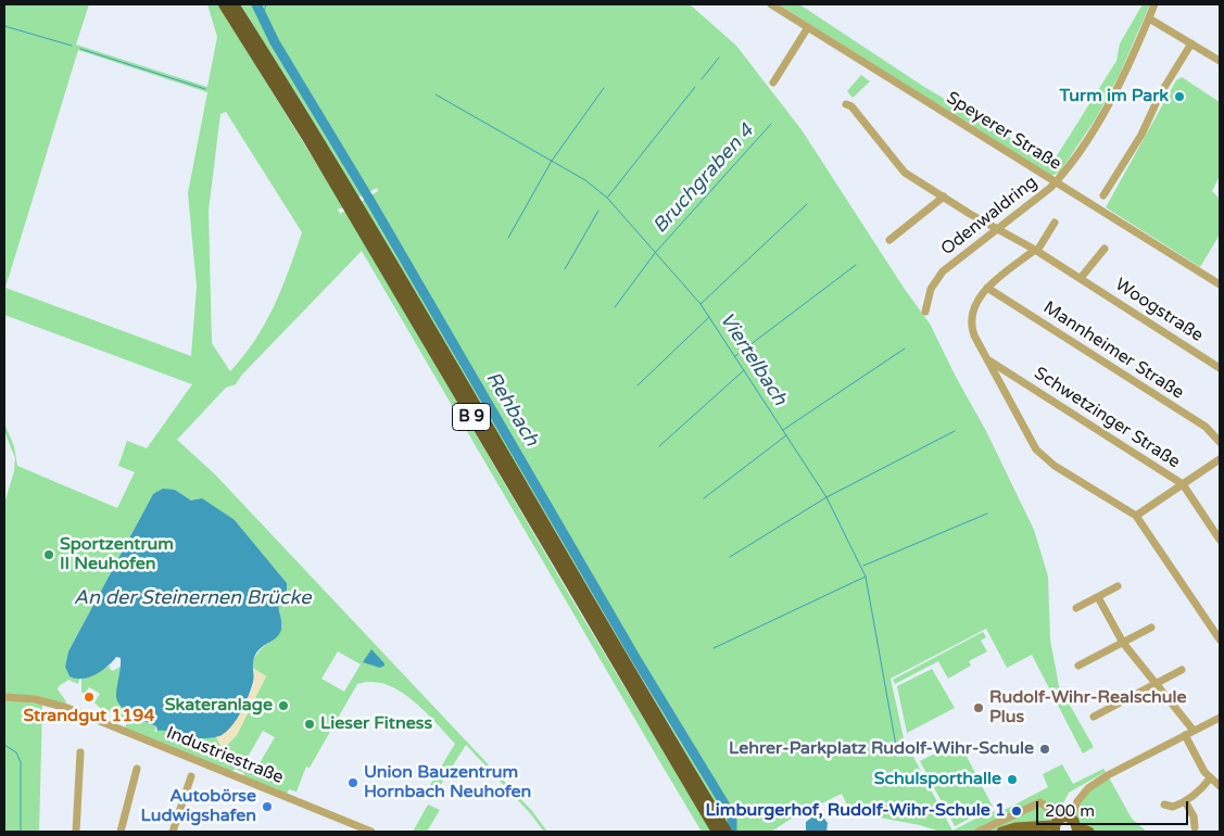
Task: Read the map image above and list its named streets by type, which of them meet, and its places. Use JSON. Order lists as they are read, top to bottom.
{
  "streets": {
    "highway": ["B 9"],
    "street": [
      "Speyerer Straße",
      "Odenwaldring",
      "Woogstraße",
      "Mannheimer Straße",
      "Schwetzinger Straße",
      "Industriestraße"
    ]
  },
  "crossings": [
    ["Speyerer Straße", "Odenwaldring"],
    ["Odenwaldring", "Woogstraße"]
  ],
  "water": [
    "Bruchgraben 4",
    "Viertelbach",
    "Rehbach",
    "An der Steinernen Brücke"
  ],
  "places": [
    "Turm im Park",
    "Sportzentrum II Neuhofen",
    "Strandgut 1194",
    "Skateranlage",
    "Rudolf-Wihr-Realschule Plus",
    "Lieser Fitness",
    "Lehrer-Parkplatz Rudolf-Wihr-Schule",
    "Schulsporthalle",
    "Union Bauzentrum Hornbach Neuhofen",
    "Autobörse Ludwigshafen",
    "Limburgerhof, Rudolf-Wihr-Schule 1"
  ],
  "scale_bar": "200 m"
}
